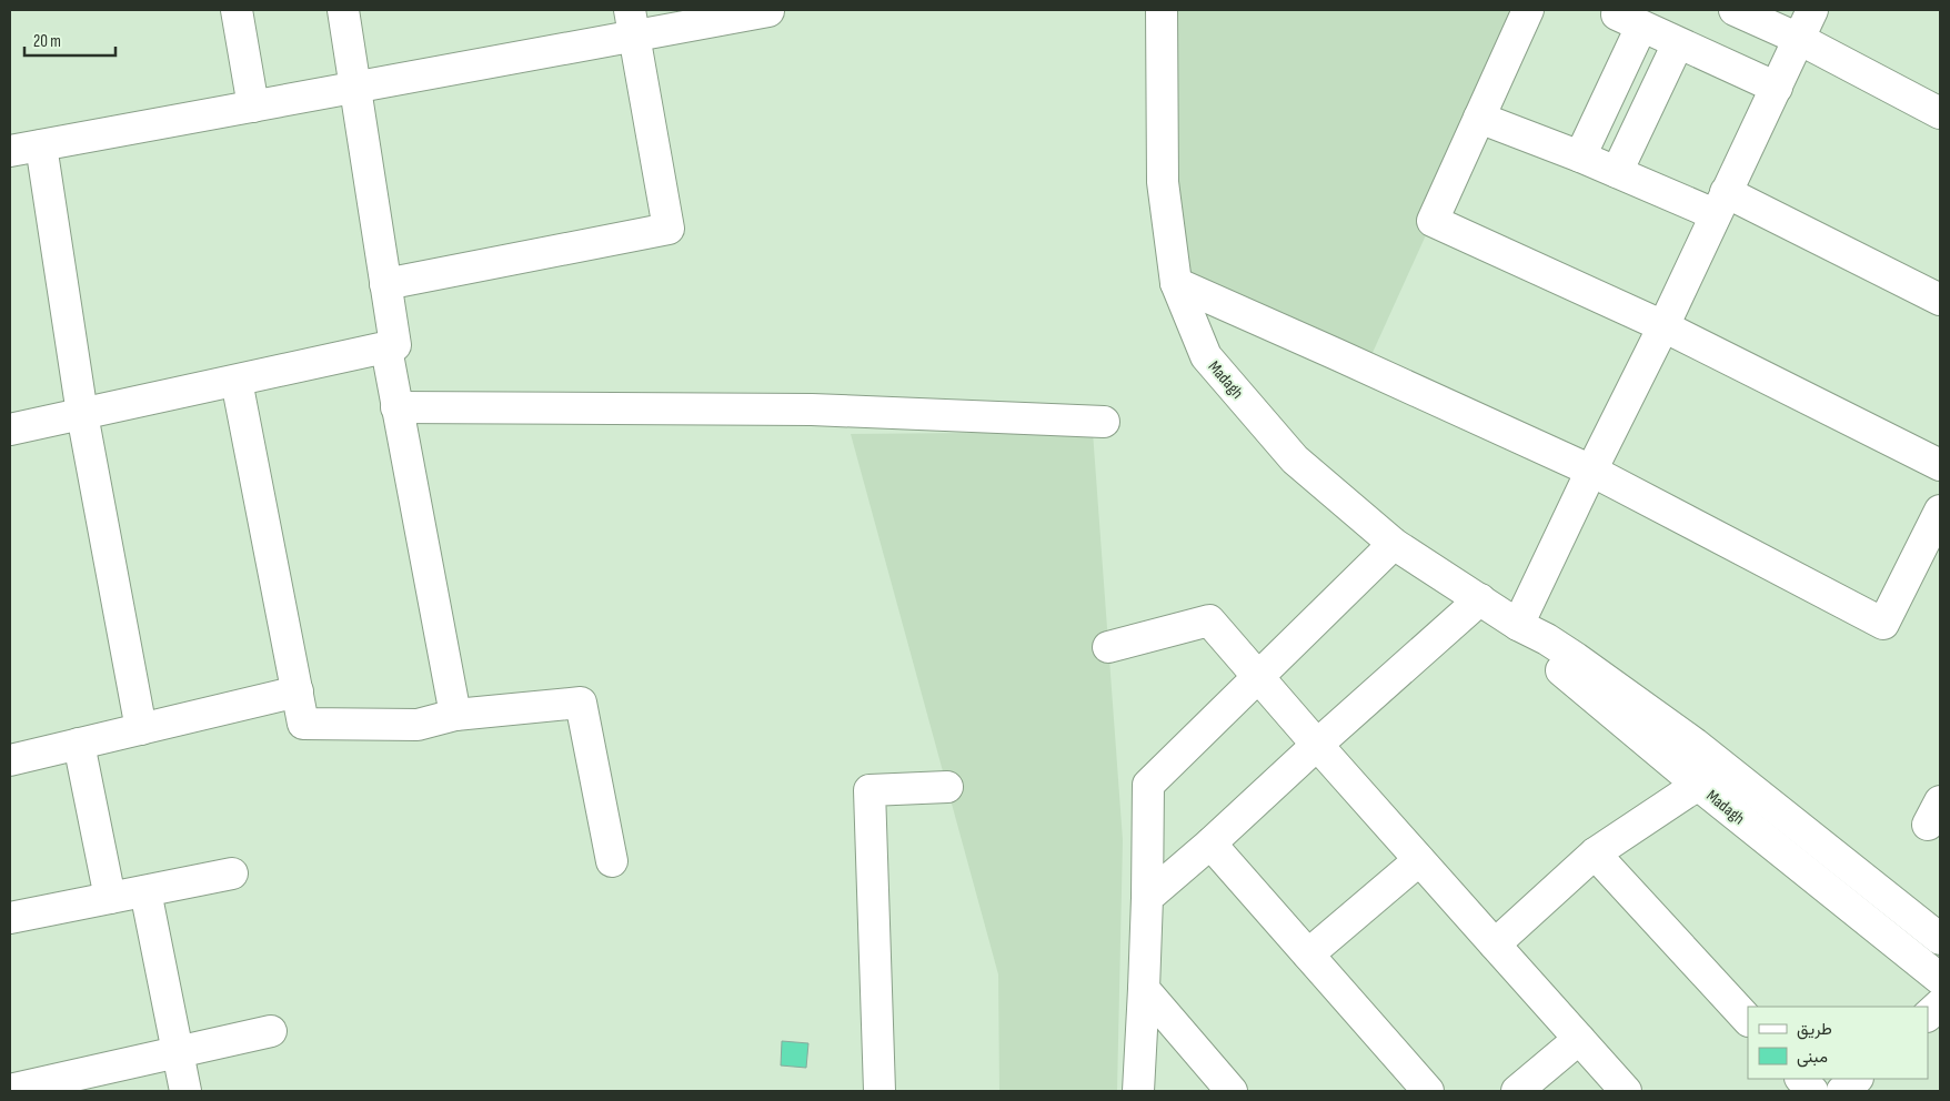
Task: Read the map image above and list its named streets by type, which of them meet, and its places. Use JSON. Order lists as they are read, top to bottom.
{
  "streets": {
    "street": ["Madagh"]
  },
  "legend": ["طريق", "مبنى"],
  "scale_bar": "20 m"
}
